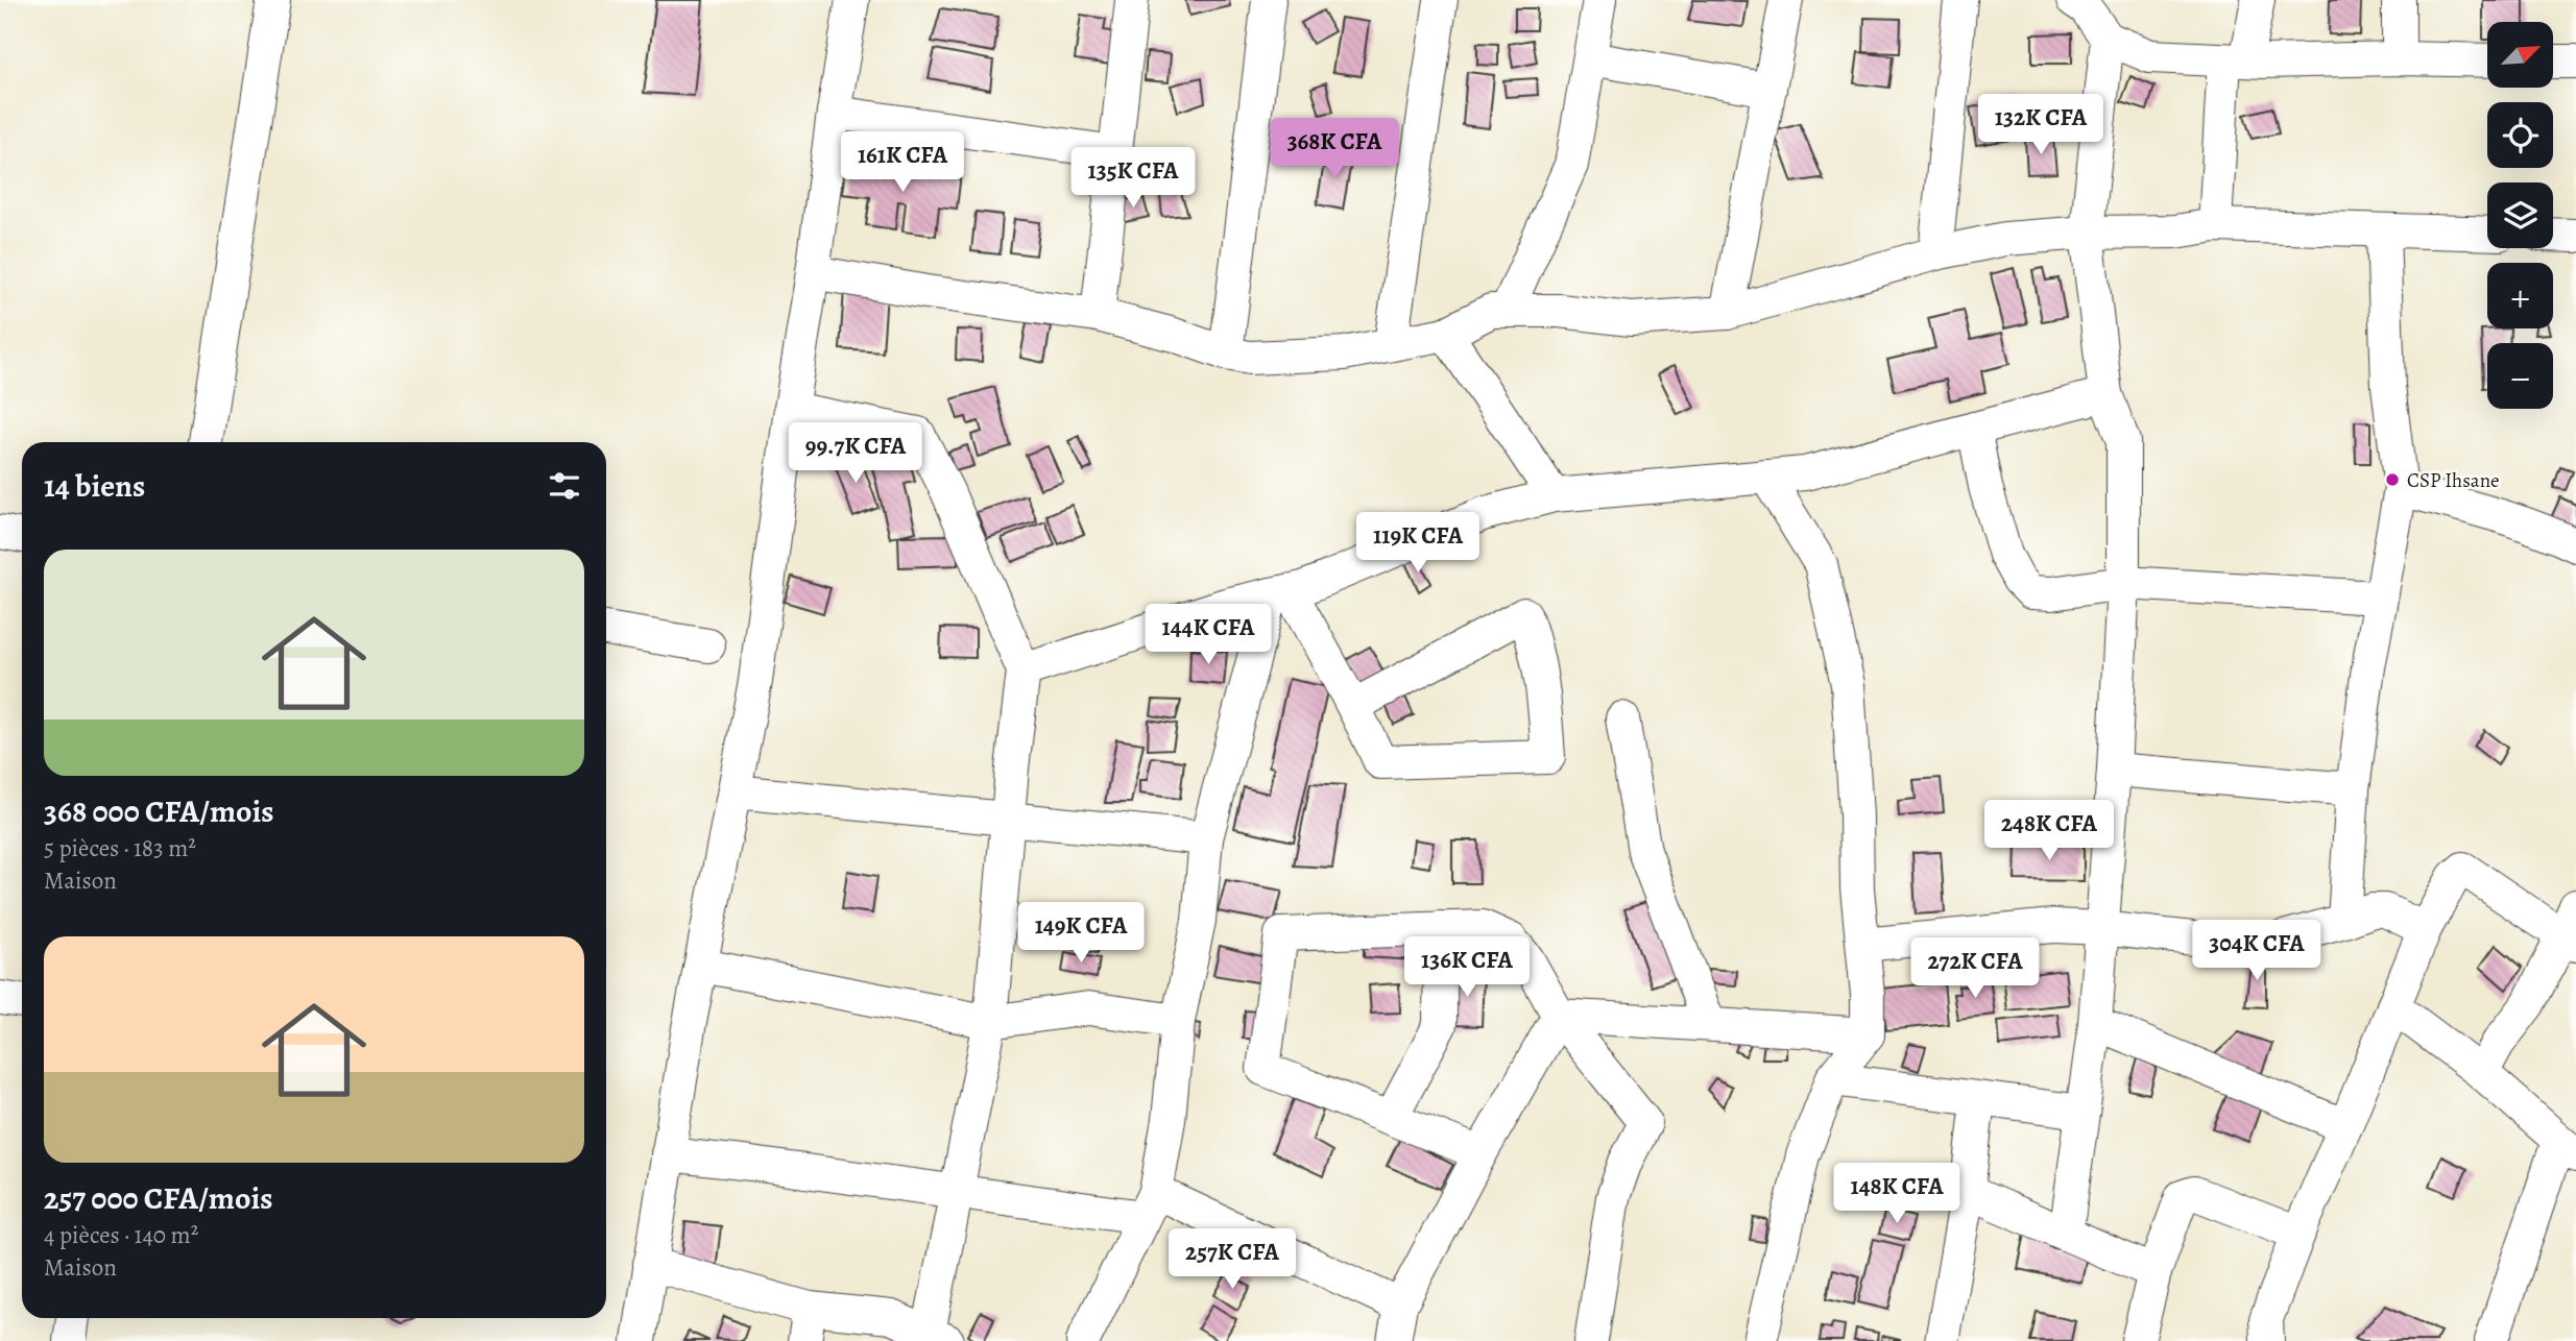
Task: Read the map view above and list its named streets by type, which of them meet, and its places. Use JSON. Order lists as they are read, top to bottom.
{
  "places": ["CSP Ihsane"],
  "north": "top right",
  "page": {
    "map_buttons": ["+", "−"],
    "price": [
      "132K CFA",
      "368K CFA",
      "161K CFA",
      "135K CFA",
      "99.7K CFA",
      "119K CFA",
      "144K CFA",
      "248K CFA",
      "149K CFA",
      "304K CFA",
      "136K CFA",
      "272K CFA",
      "148K CFA",
      "257K CFA"
    ],
    "heading": "14 biens",
    "list": [
      {
        "name": "368 000 CFA/mois",
        "note": "5 pièces · 183 m² · Maison"
      },
      {
        "name": "257 000 CFA/mois",
        "note": "4 pièces · 140 m² · Maison"
      }
    ]
  }
}
